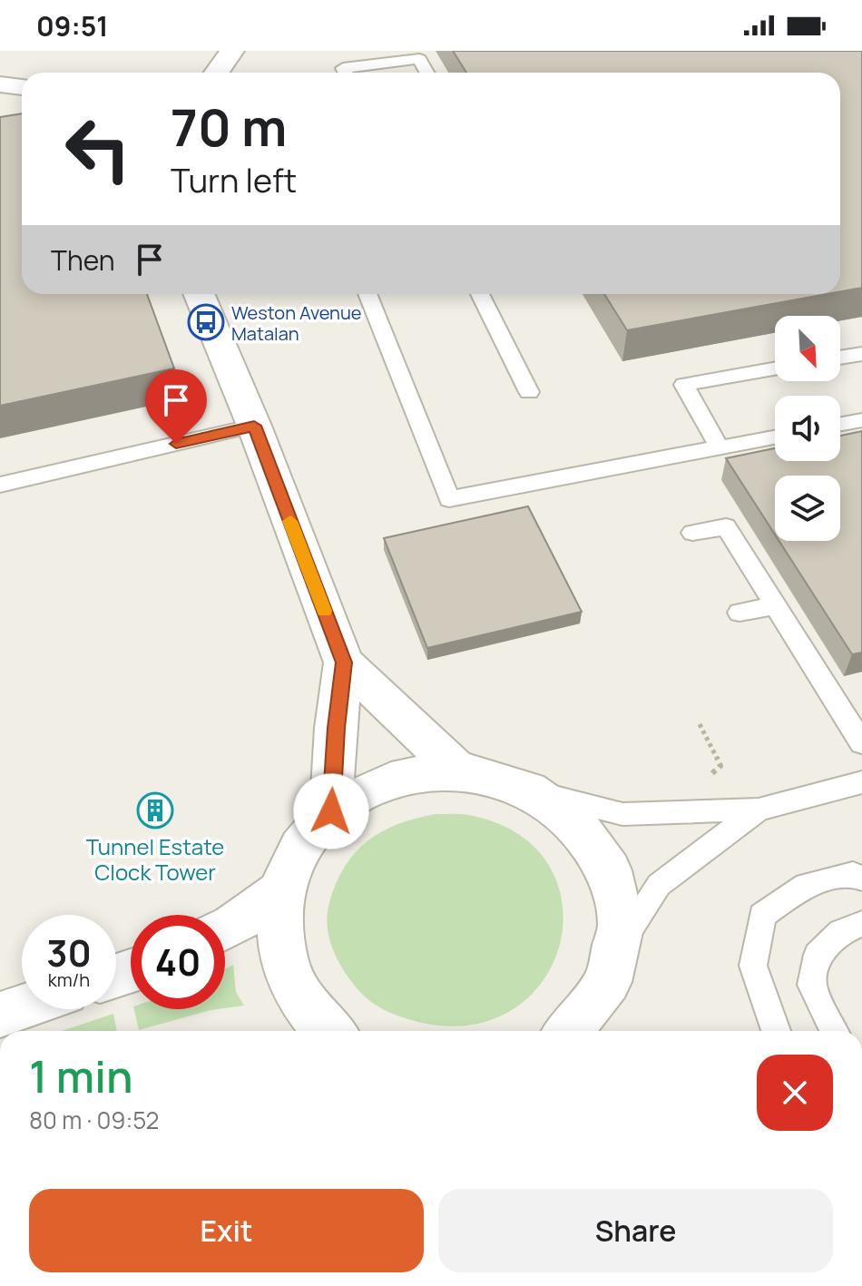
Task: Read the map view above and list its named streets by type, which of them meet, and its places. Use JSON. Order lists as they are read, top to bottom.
{
  "places": {
    "bus stop": ["Weston Avenue Matalan"],
    "building": ["Tunnel Estate Clock Tower"]
  },
  "north": "bottom right",
  "page": {
    "status": "09:51",
    "turn": ["70 m", "Turn left"],
    "then": "Then",
    "speed": "30 km/h",
    "limit": "40",
    "heading": ["1 min", "80 m · 09:52"],
    "buttons": ["Exit", "Share"]
  }
}
